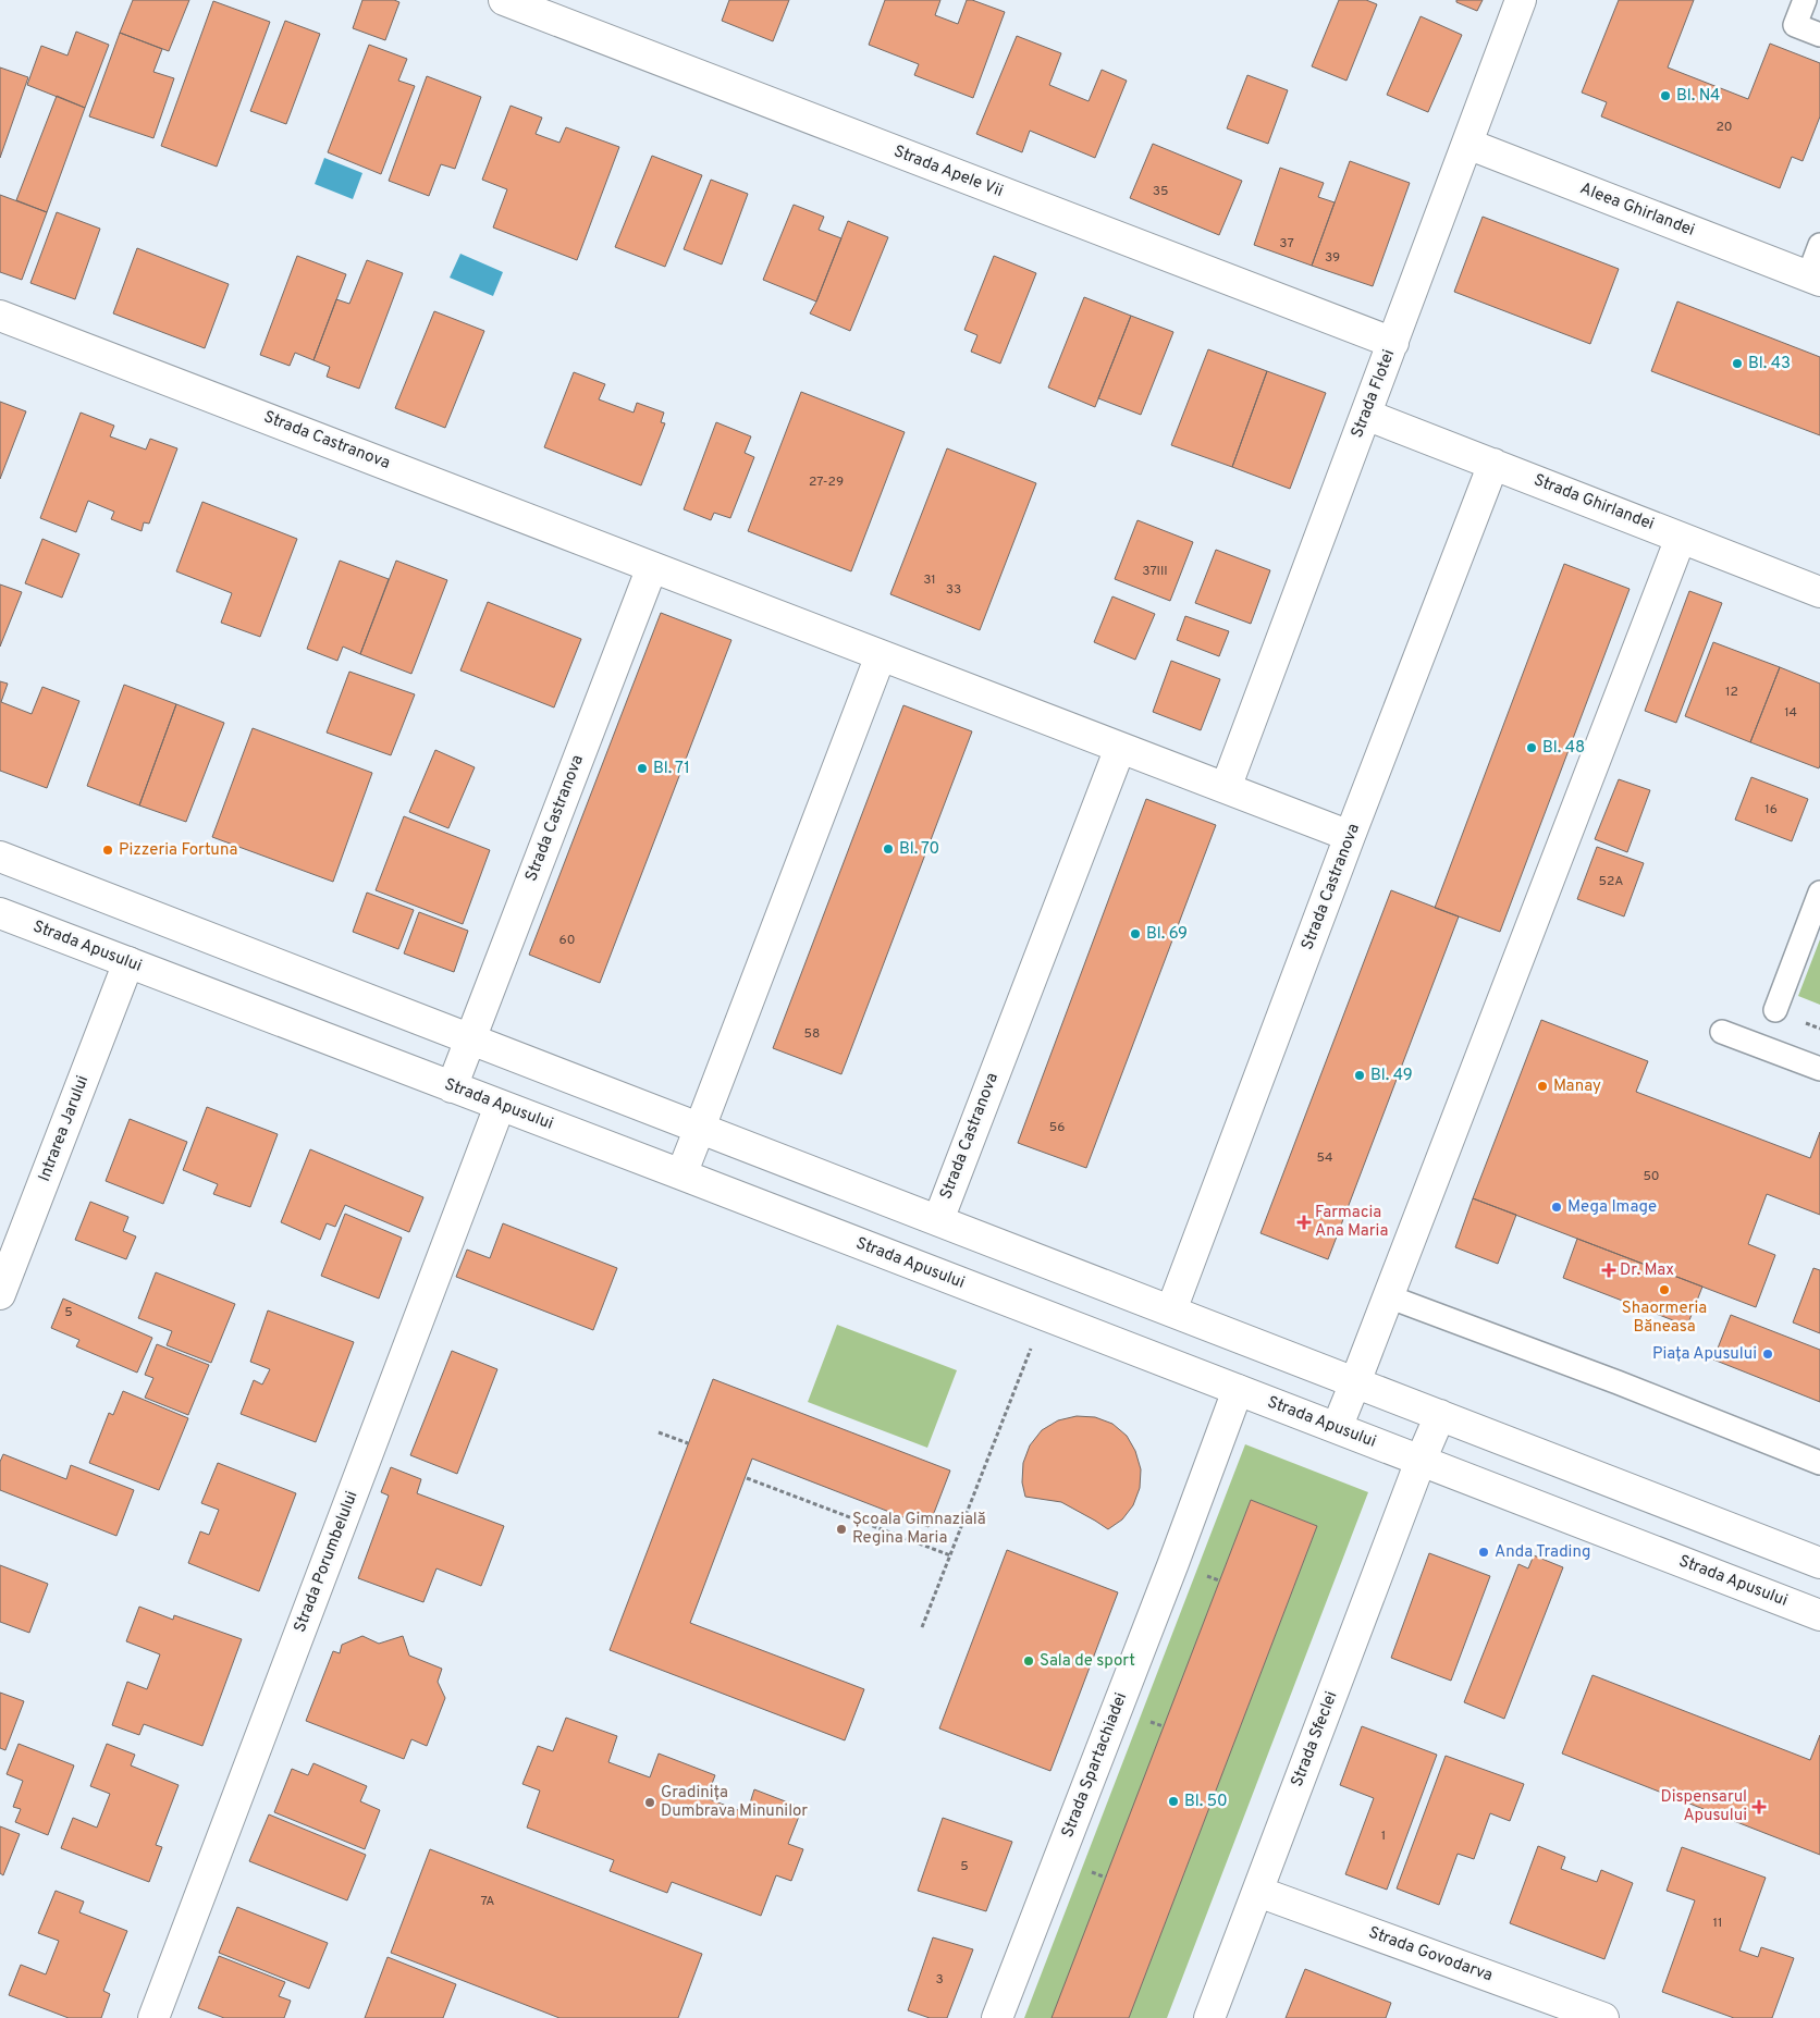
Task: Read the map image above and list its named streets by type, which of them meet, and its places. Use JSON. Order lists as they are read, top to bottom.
{
  "streets": {
    "street": [
      "Strada Apele Vii",
      "Aleea Ghirlandei",
      "Strada Flotei",
      "Strada Castranova",
      "Strada Ghirlandei",
      "Strada Apusului",
      "Intrarea Jarului",
      "Strada Porumbelului",
      "Strada Sfeclei",
      "Strada Spartachiadei",
      "Strada Govodarva"
    ]
  },
  "crossings": [
    ["Strada Apele Vii", "Strada Flotei"],
    ["Aleea Ghirlandei", "Strada Flotei"],
    ["Strada Flotei", "Strada Castranova"],
    ["Strada Flotei", "Strada Ghirlandei"],
    ["Strada Castranova", "Strada Ghirlandei"],
    ["Strada Castranova", "Strada Apusului"],
    ["Strada Apusului", "Intrarea Jarului"],
    ["Strada Apusului", "Strada Porumbelului"],
    ["Strada Apusului", "Strada Sfeclei"],
    ["Strada Apusului", "Strada Spartachiadei"],
    ["Strada Sfeclei", "Strada Govodarva"]
  ],
  "places": {
    "other": [
      "Bl. N4",
      "Bl. 43",
      "Bl. 48",
      "Bl. 71",
      "Bl. 70",
      "Pizzeria Fortuna",
      "Bl. 69",
      "Bl. 49",
      "Manay",
      "Mega Image",
      "Shaormeria Băneasa",
      "Piața Apusului",
      "Școala Gimnazială Regina Maria",
      "Anda Trading",
      "Sala de sport",
      "Bl. 50",
      "Gradinița Dumbrava Minunilor"
    ],
    "health": ["Farmacia Ana Maria", "Dr. Max", "Dispensarul Apusului"]
  },
  "house_numbers": [
    "20",
    "35",
    "37",
    "39",
    "27-29",
    "37III",
    "31",
    "33",
    "12",
    "14",
    "16",
    "52A",
    "60",
    "58",
    "56",
    "54",
    "50",
    "5",
    "1",
    "5",
    "7A",
    "11",
    "3"
  ]
}
